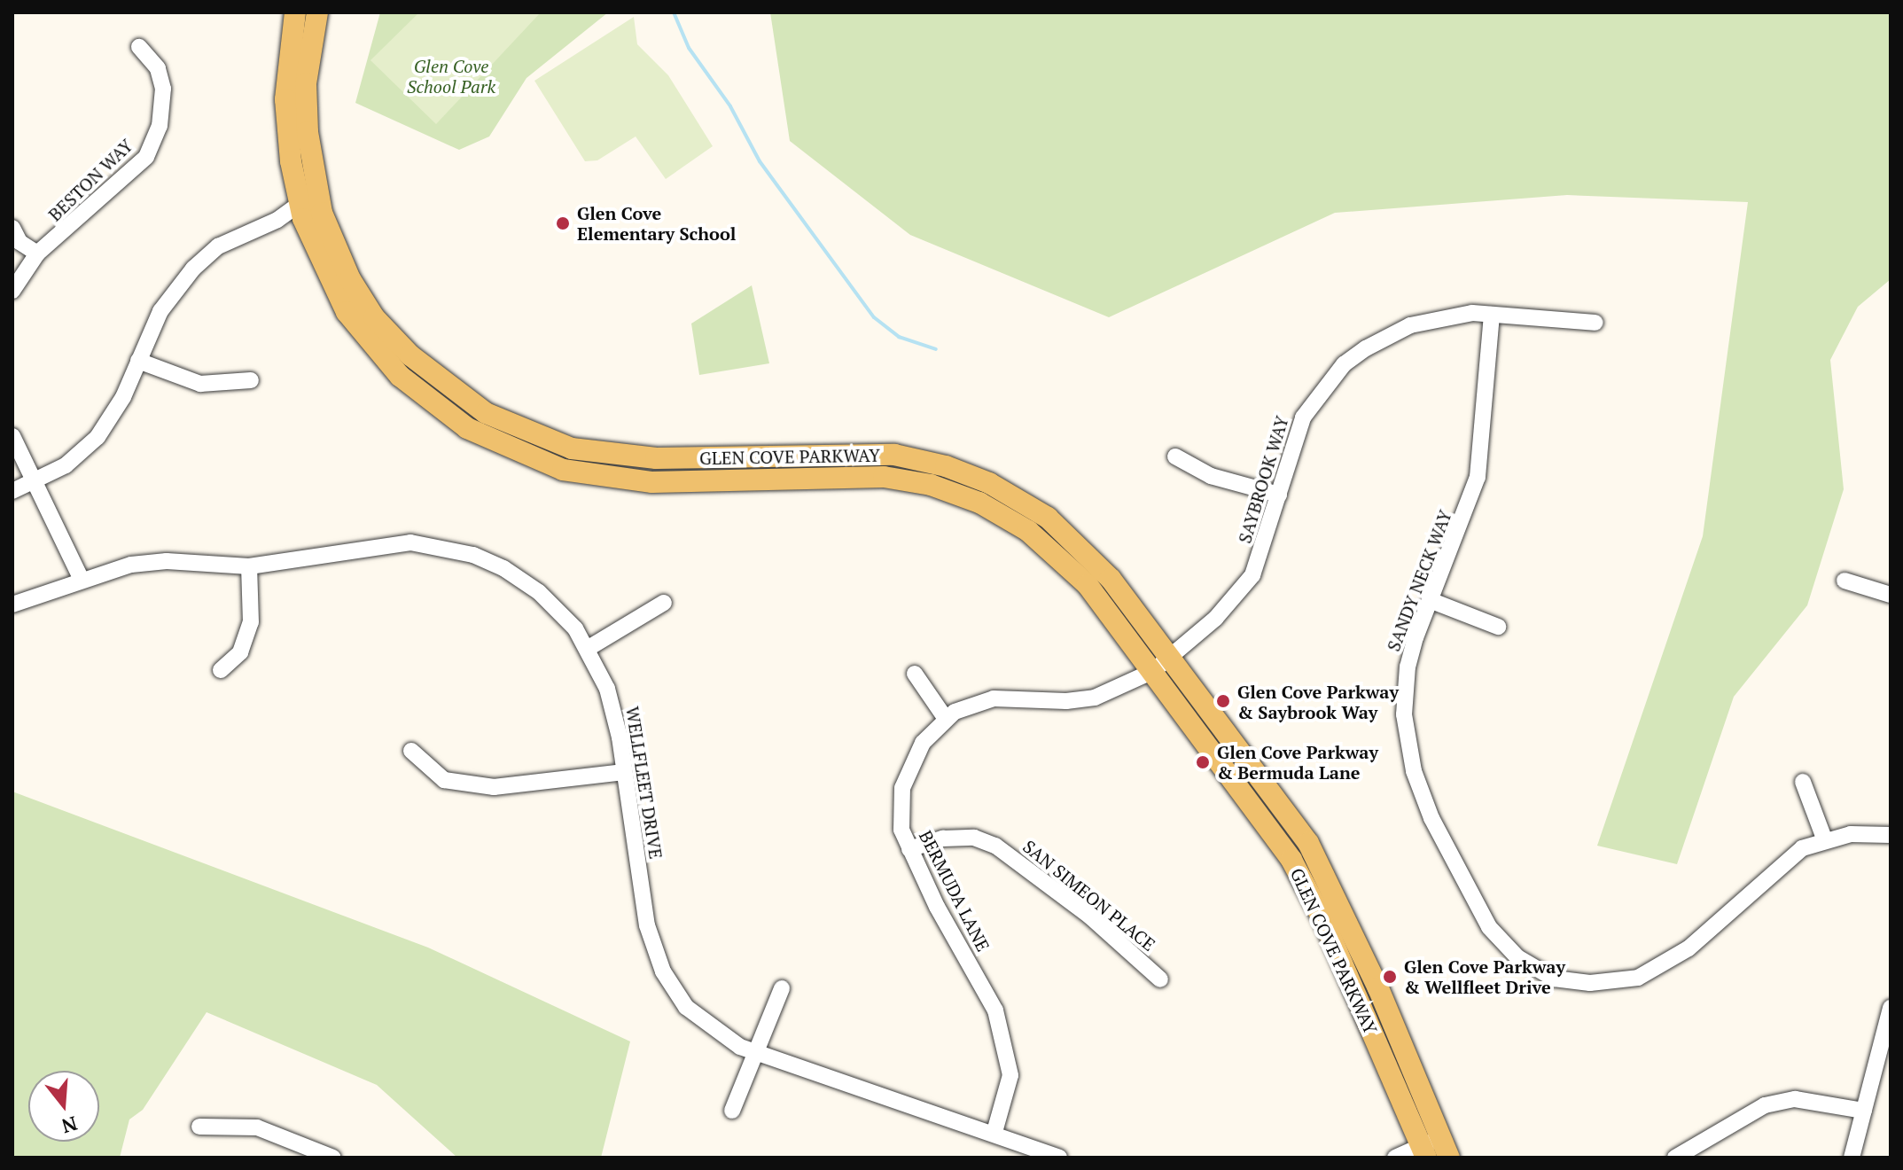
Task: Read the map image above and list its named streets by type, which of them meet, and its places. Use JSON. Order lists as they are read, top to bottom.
{
  "streets": {
    "main road": ["GLEN COVE PARKWAY"],
    "street": [
      "BESTON WAY",
      "SAYBROOK WAY",
      "SANDY NECK WAY",
      "WELLFLEET DRIVE",
      "BERMUDA LANE",
      "SAN SIMEON PLACE"
    ]
  },
  "crossings": [
    ["GLEN COVE PARKWAY", "SAYBROOK WAY"],
    ["GLEN COVE PARKWAY", "BERMUDA LANE"],
    ["SAYBROOK WAY", "SANDY NECK WAY"],
    ["SAYBROOK WAY", "BERMUDA LANE"],
    ["WELLFLEET DRIVE", "BERMUDA LANE"],
    ["BERMUDA LANE", "SAN SIMEON PLACE"]
  ],
  "parks": ["Glen Cove School Park"],
  "places": [
    "Glen Cove Elementary School",
    "Glen Cove Parkway & Saybrook Way",
    "Glen Cove Parkway & Bermuda Lane",
    "Glen Cove Parkway & Wellfleet Drive"
  ],
  "north": "bottom"
}
